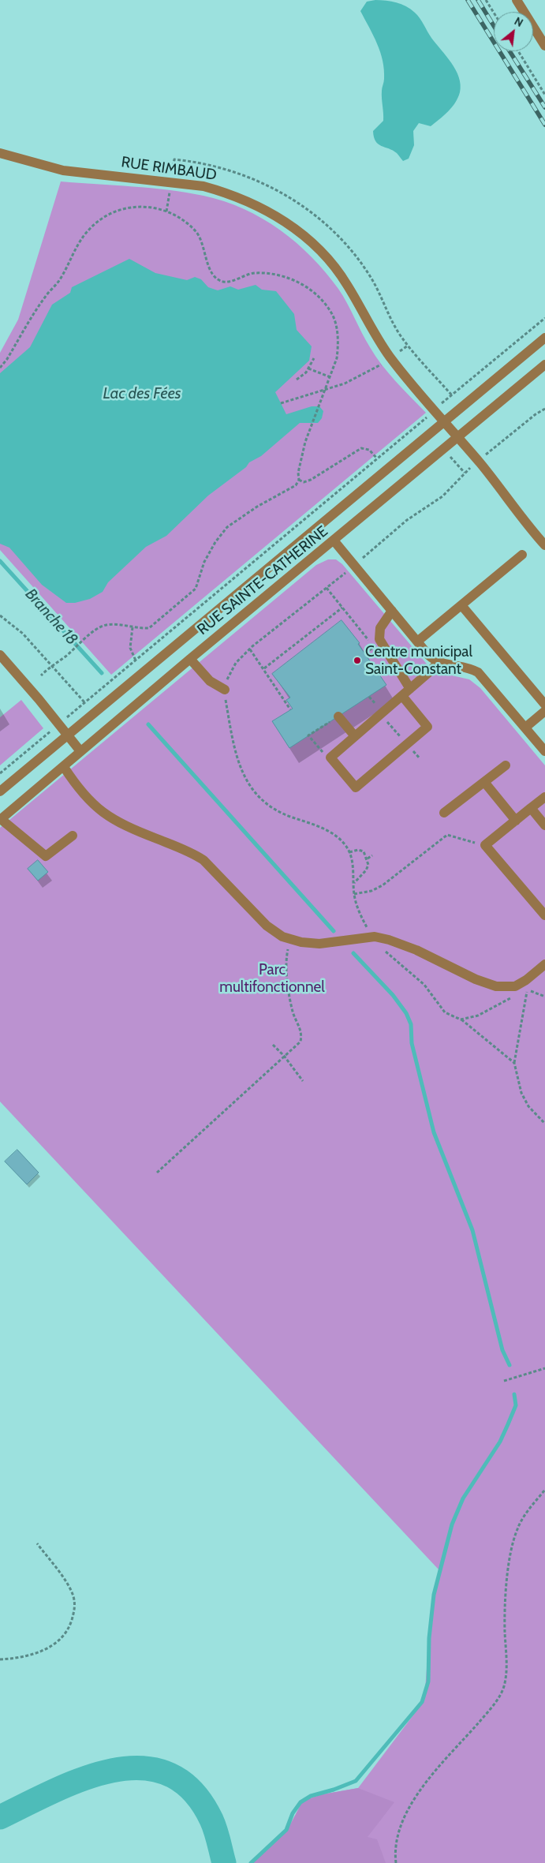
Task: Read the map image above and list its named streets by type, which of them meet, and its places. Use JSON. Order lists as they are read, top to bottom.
{
  "streets": {
    "street": ["RUE RIMBAUD", "RUE SAINTE-CATHERINE"]
  },
  "crossings": [
    ["RUE RIMBAUD", "RUE SAINTE-CATHERINE"]
  ],
  "water": ["Lac des Fées", "Branche 18"],
  "parks": ["Parc multifonctionnel"],
  "places": ["Centre municipal Saint-Constant"],
  "north": "top right"
}
